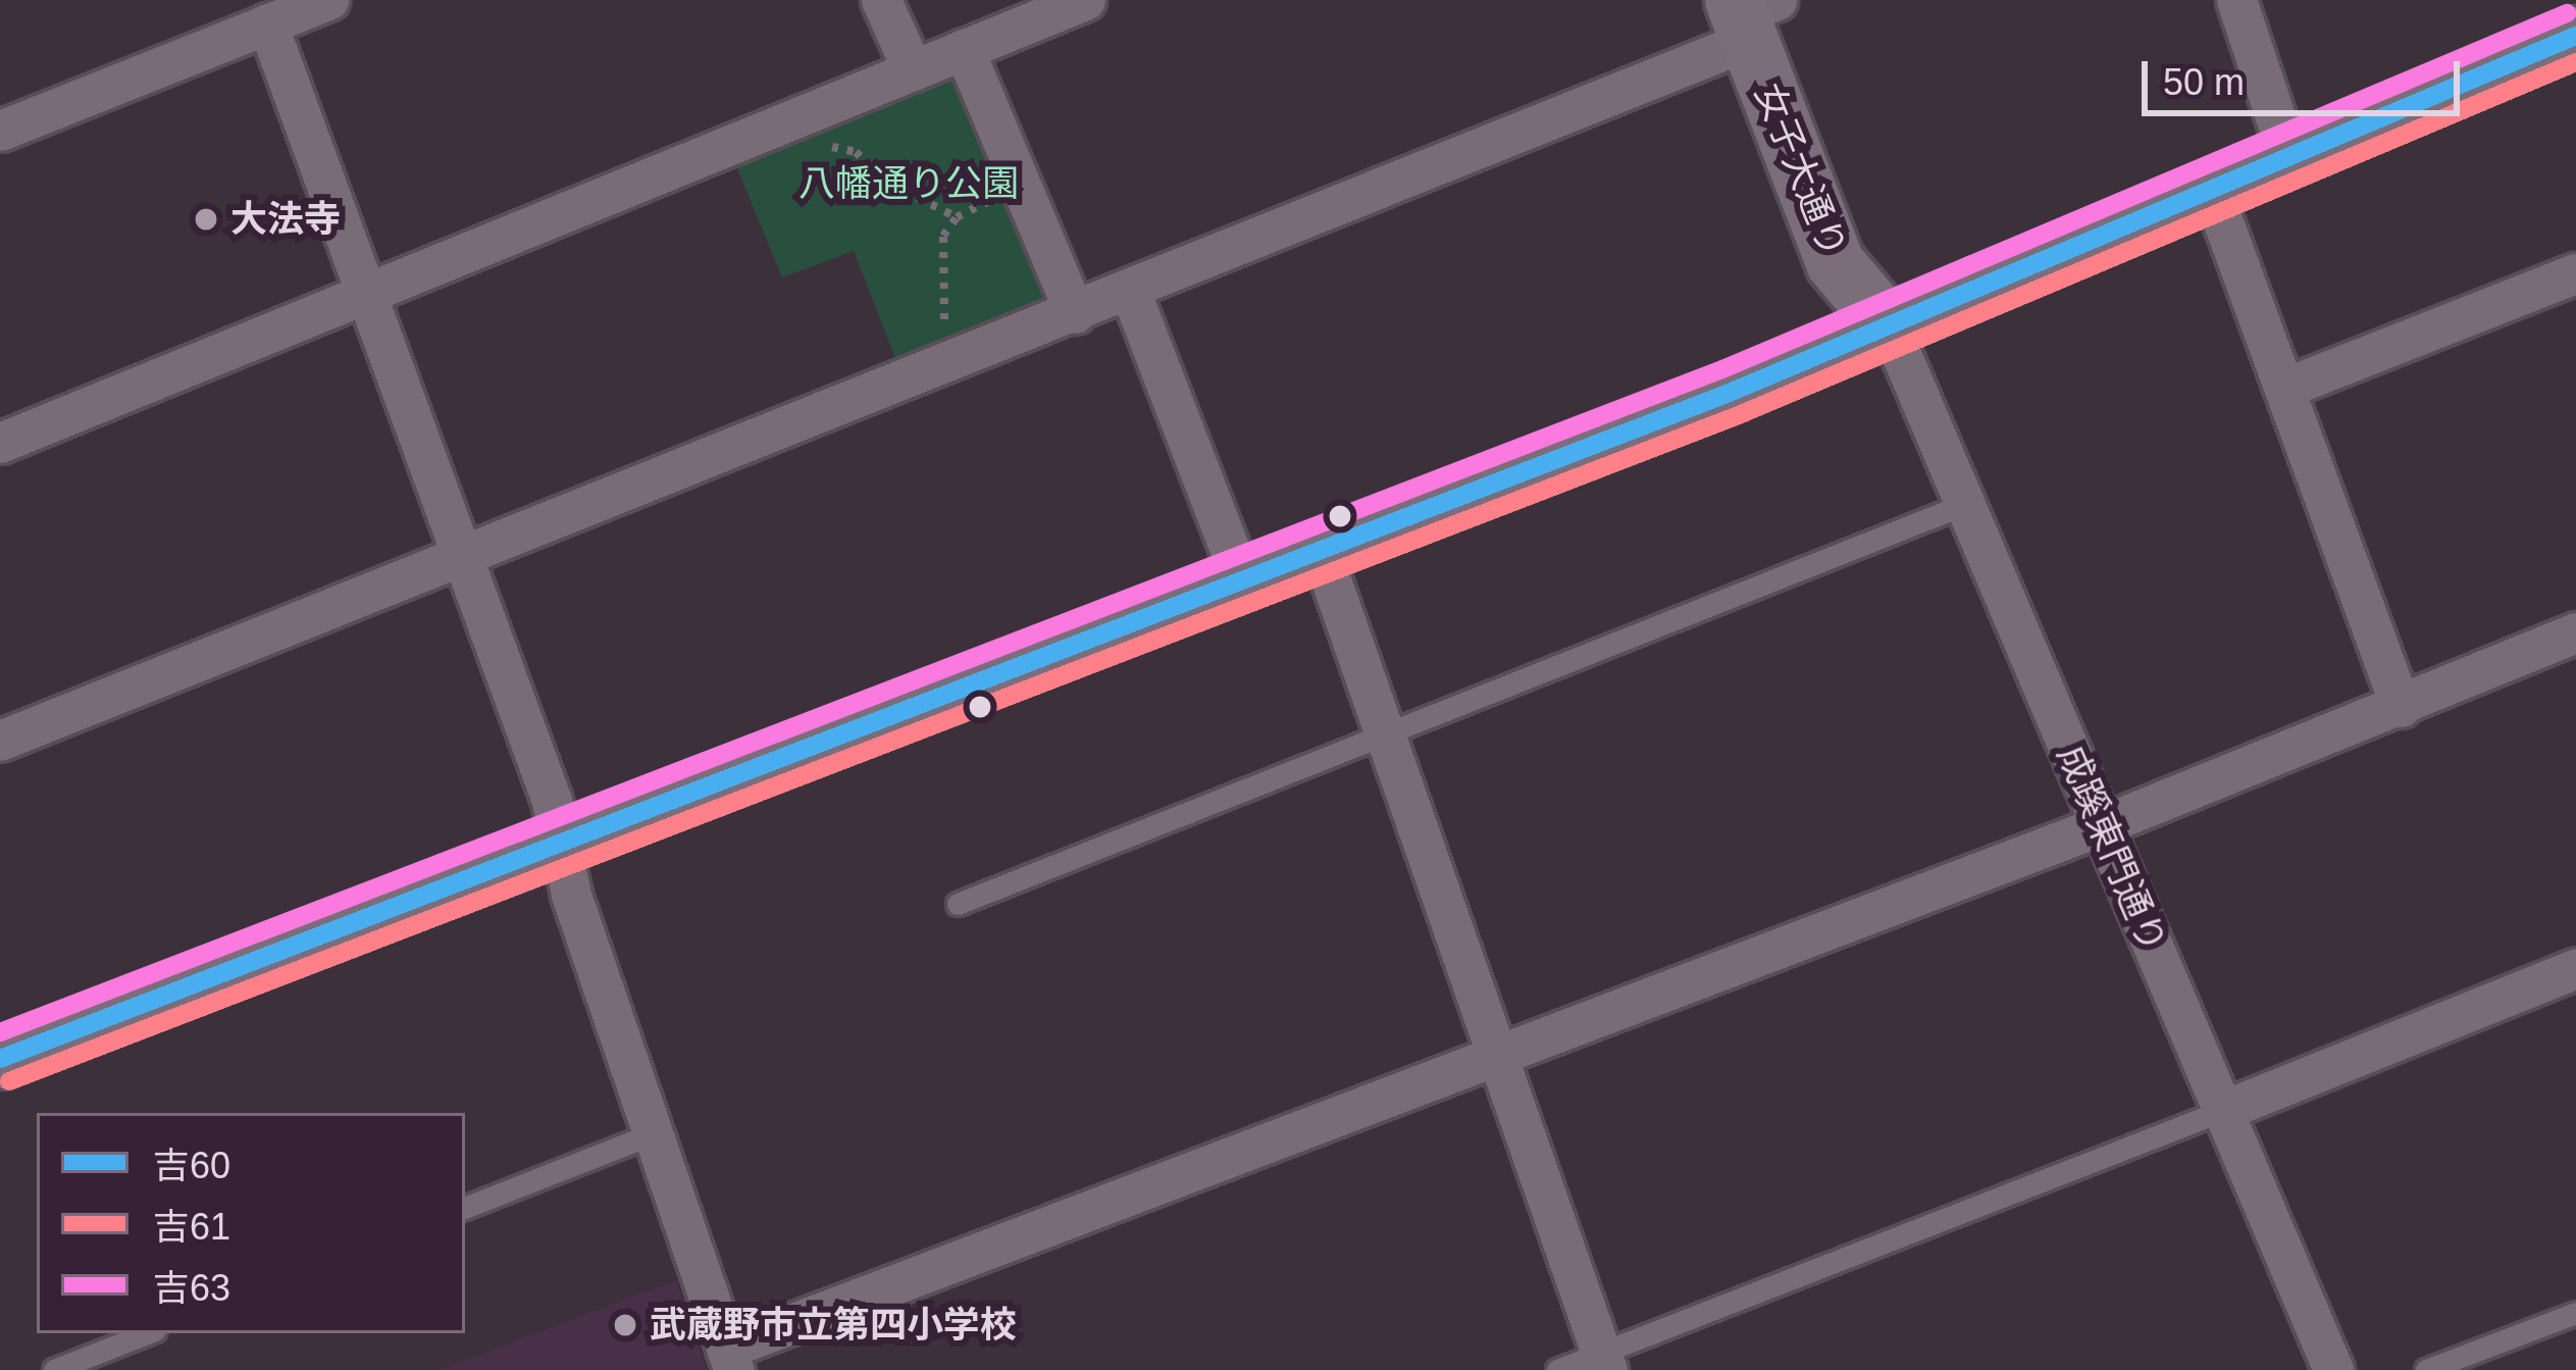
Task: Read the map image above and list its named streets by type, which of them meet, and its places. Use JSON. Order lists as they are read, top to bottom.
{
  "streets": {
    "main road": ["女子大通り"],
    "street": ["成蹊東門通り"]
  },
  "crossings": [
    ["女子大通り", "成蹊東門通り"]
  ],
  "parks": ["八幡通り公園"],
  "places": ["大法寺", "武蔵野市立第四小学校"],
  "lines": ["transit line 吉63", "transit line 吉60", "transit line 吉61"],
  "legend": ["吉60", "吉61", "吉63"],
  "scale_bar": "50 m"
}
